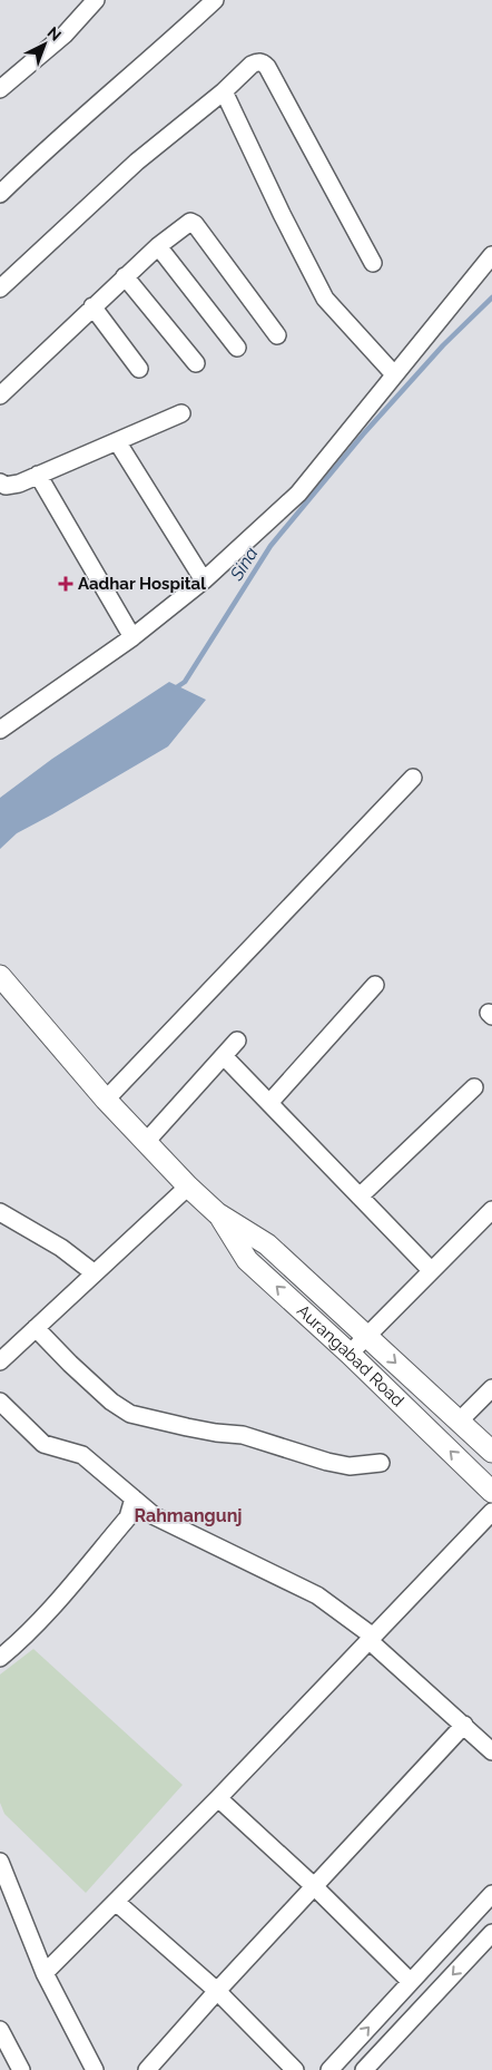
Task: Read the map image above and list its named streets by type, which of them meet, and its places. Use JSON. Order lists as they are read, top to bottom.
{
  "streets": {
    "main road": ["Aurangabad Road"]
  },
  "districts": ["Rahmangunj"],
  "water": ["Sina"],
  "places": {
    "health": ["Aadhar Hospital"]
  },
  "north": "top right"
}
